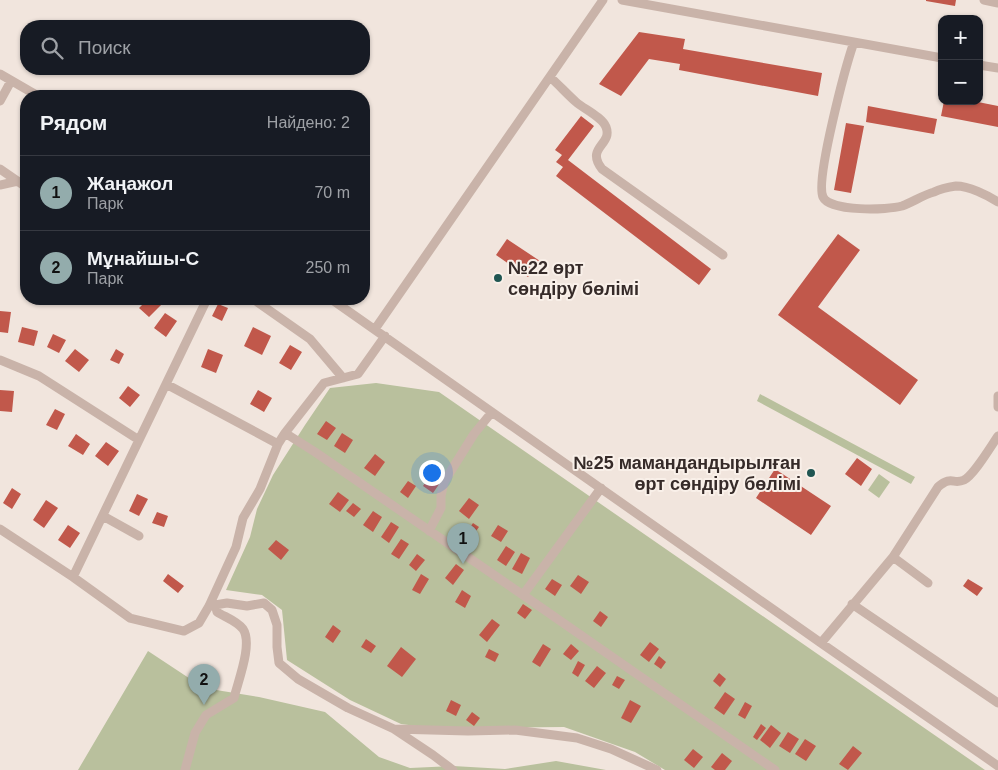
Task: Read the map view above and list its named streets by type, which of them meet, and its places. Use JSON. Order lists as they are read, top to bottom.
{
  "places": ["№22 өрт сөндіру бөлімі", "№25 мамандандырылған өрт сөндіру бөлімі"],
  "page": {
    "map_buttons": ["+", "−"],
    "search": "Поиск",
    "heading": ["Рядом", "Найдено: 2"],
    "list": [
      {
        "mark": "1",
        "name": "Жаңажол",
        "note": "Парк",
        "value": "70 m"
      },
      {
        "mark": "2",
        "name": "Мұнайшы-С",
        "note": "Парк",
        "value": "250 m"
      }
    ],
    "pins": ["1", "2"]
  }
}
